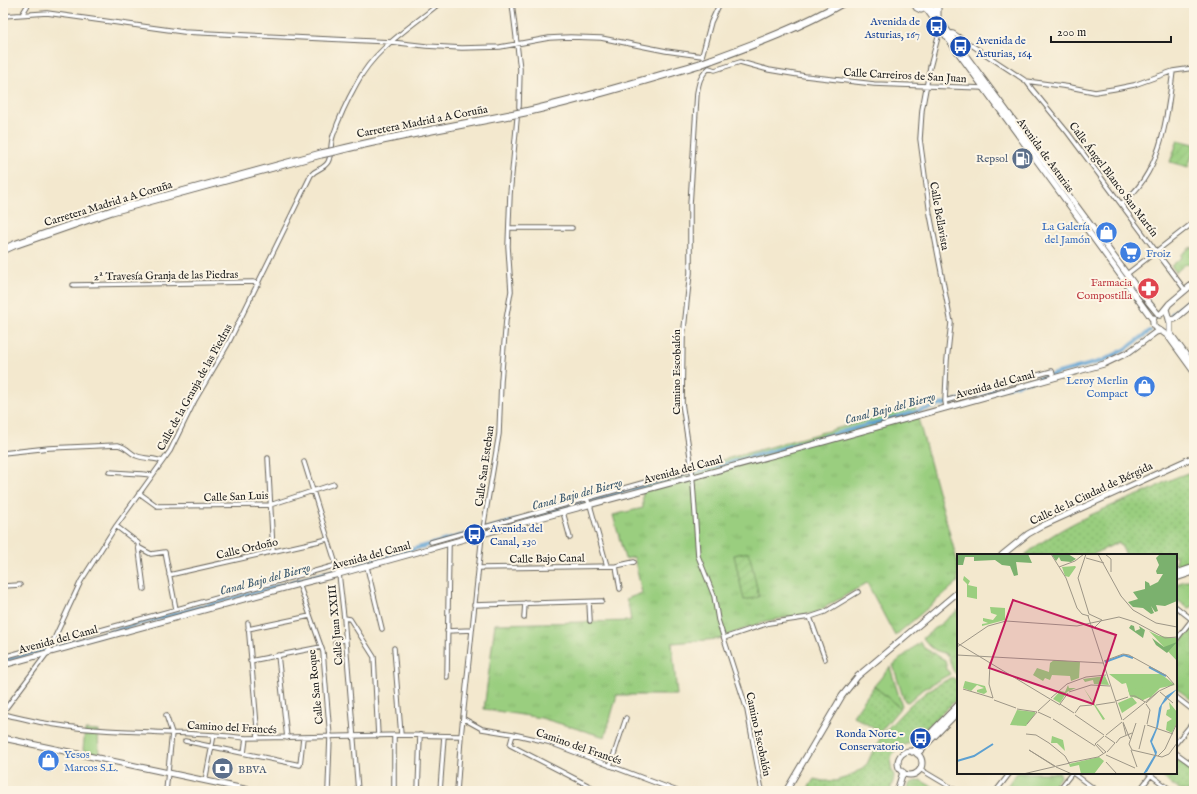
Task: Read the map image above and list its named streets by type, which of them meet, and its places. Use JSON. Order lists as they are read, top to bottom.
{
  "streets": {
    "highway": ["Carretera Madrid a A Coruña"],
    "street": [
      "Calle Carreiros de San Juan",
      "Avenida de Asturias",
      "Calle Ángel Blanco San Martín",
      "Calle Bellavista",
      "2ª Travesía Granja de las Piedras",
      "Camino Escobalón",
      "Avenida del Canal",
      "Calle de la Granja de las Piedras",
      "Calle San Esteban",
      "Calle de la Ciudad de Bérgida",
      "Calle San Luis",
      "Calle Ordoño",
      "Calle Bajo Canal",
      "Calle Juan XXIII",
      "Calle San Roque",
      "Camino del Francés"
    ]
  },
  "crossings": [
    ["Calle Carreiros de San Juan", "Avenida de Asturias"],
    ["Calle Carreiros de San Juan", "Calle Bellavista"],
    ["Calle Carreiros de San Juan", "Camino Escobalón"],
    ["Avenida de Asturias", "Calle Bellavista"],
    ["Avenida de Asturias", "Avenida del Canal"],
    ["Calle Bellavista", "Avenida del Canal"],
    ["2ª Travesía Granja de las Piedras", "Calle de la Granja de las Piedras"],
    ["Camino Escobalón", "Avenida del Canal"],
    ["Avenida del Canal", "Calle de la Granja de las Piedras"],
    ["Avenida del Canal", "Calle San Esteban"],
    ["Avenida del Canal", "Calle Juan XXIII"],
    ["Avenida del Canal", "Calle San Roque"],
    ["Calle de la Granja de las Piedras", "Calle San Luis"],
    ["Calle de la Granja de las Piedras", "Camino del Francés"],
    ["Calle San Esteban", "Calle Bajo Canal"],
    ["Calle San Esteban", "Camino del Francés"],
    ["Calle San Luis", "Calle Juan XXIII"],
    ["Calle Ordoño", "Calle Juan XXIII"],
    ["Calle Juan XXIII", "Camino del Francés"],
    ["Calle San Roque", "Camino del Francés"]
  ],
  "water": ["Canal Bajo del Bierzo"],
  "places": {
    "bus stop": [
      "Avenida de Asturias, 167",
      "Avenida de Asturias, 164",
      "Avenida del Canal, 230",
      "Ronda Norte - Conservatorio"
    ],
    "fuel station": ["Repsol"],
    "shop": ["La Galería del Jamón", "Leroy Merlin Compact", "Yesos Marcos S.L."],
    "supermarket": ["Froiz"],
    "pharmacy": ["Farmacia Compostilla"],
    "bank": ["BBVA"]
  },
  "scale_bar": "200 m"
}
